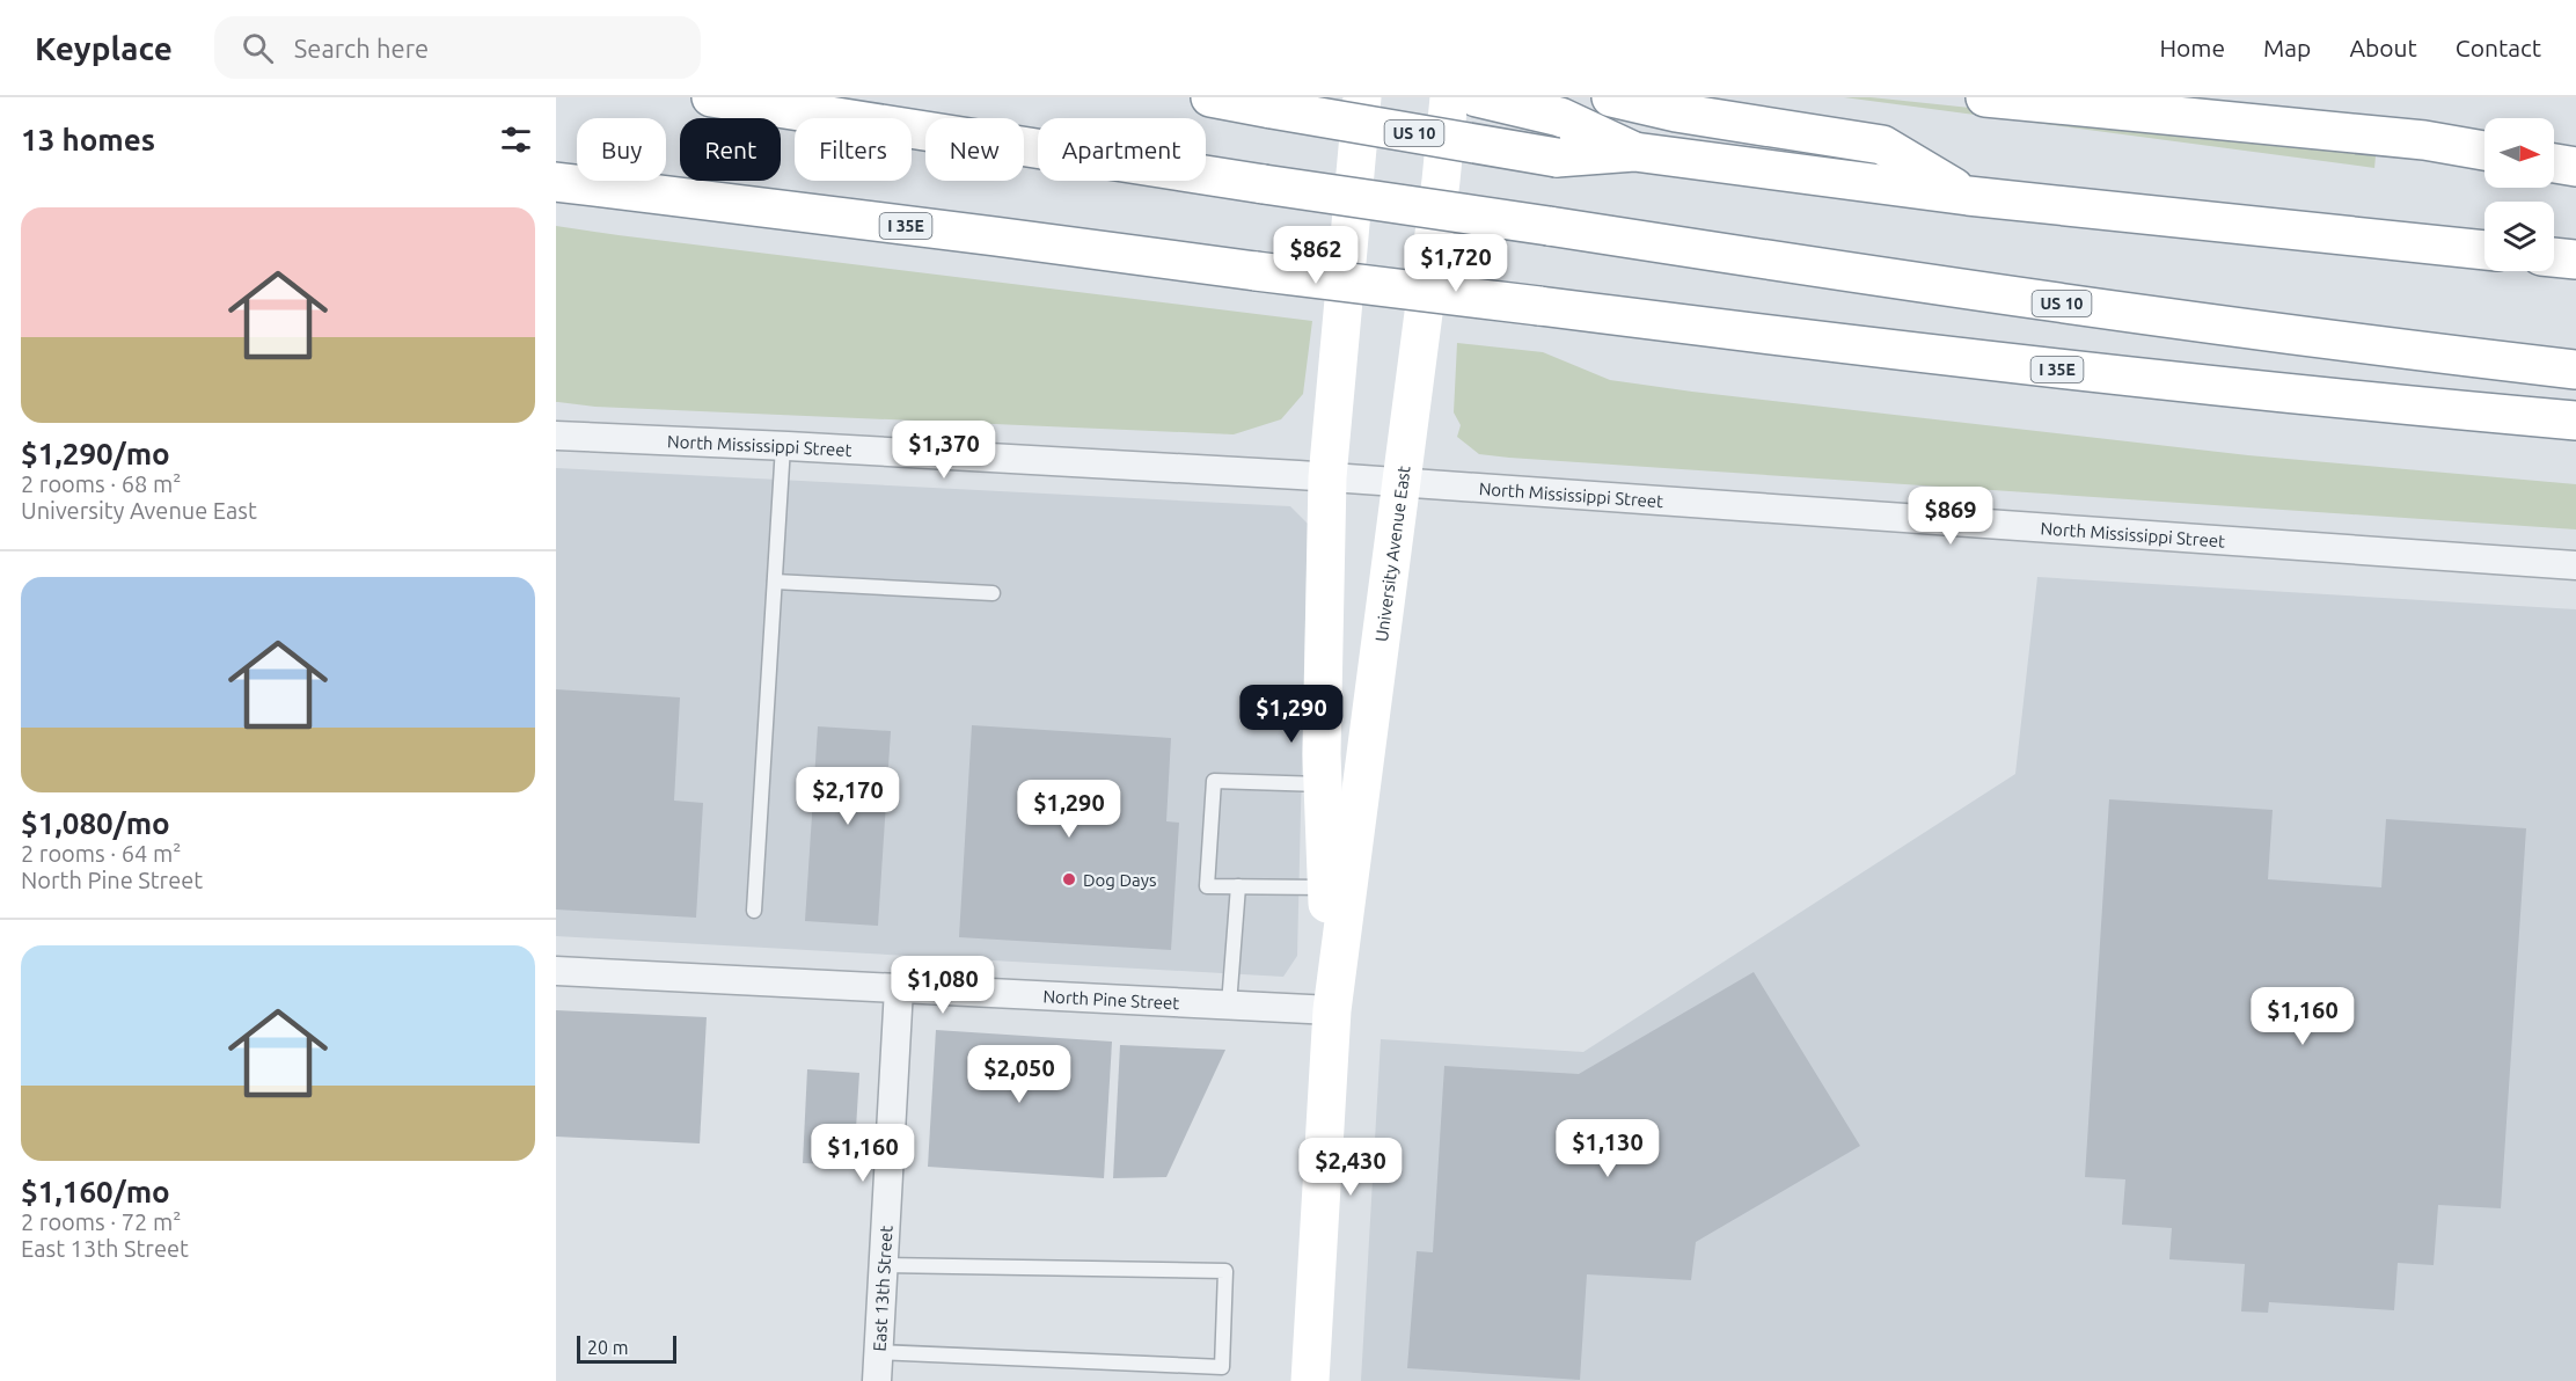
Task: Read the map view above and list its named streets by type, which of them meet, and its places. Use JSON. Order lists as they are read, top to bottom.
{
  "streets": {
    "main road": ["US 10", "I 35E", "University Avenue East"],
    "street": ["North Mississippi Street", "North Pine Street", "East 13th Street"]
  },
  "crossings": [
    ["North Mississippi Street", "University Avenue East"],
    ["University Avenue East", "North Pine Street"],
    ["North Pine Street", "East 13th Street"]
  ],
  "places": ["Dog Days"],
  "scale_bar": "20 m",
  "north": "right",
  "page": {
    "header": "Keyplace",
    "search": "Search here",
    "nav": [
      "Home",
      "Map",
      "About",
      "Contact"
    ],
    "heading": "13 homes",
    "chip": [
      "Buy",
      "Rent",
      "Filters",
      "New",
      "Apartment"
    ],
    "list": [
      {
        "name": "$1,290/mo",
        "note": "2 rooms · 68 m² · University Avenue East"
      },
      {
        "name": "$1,080/mo",
        "note": "2 rooms · 64 m² · North Pine Street"
      },
      {
        "name": "$1,160/mo",
        "note": "2 rooms · 72 m² · East 13th Street"
      }
    ],
    "price": [
      "$862",
      "$1,720",
      "$1,370",
      "$869",
      "$1,290",
      "$2,170",
      "$1,290",
      "$1,080",
      "$1,160",
      "$2,050",
      "$1,130",
      "$1,160",
      "$2,430"
    ],
    "scale": "20 m"
  }
}
